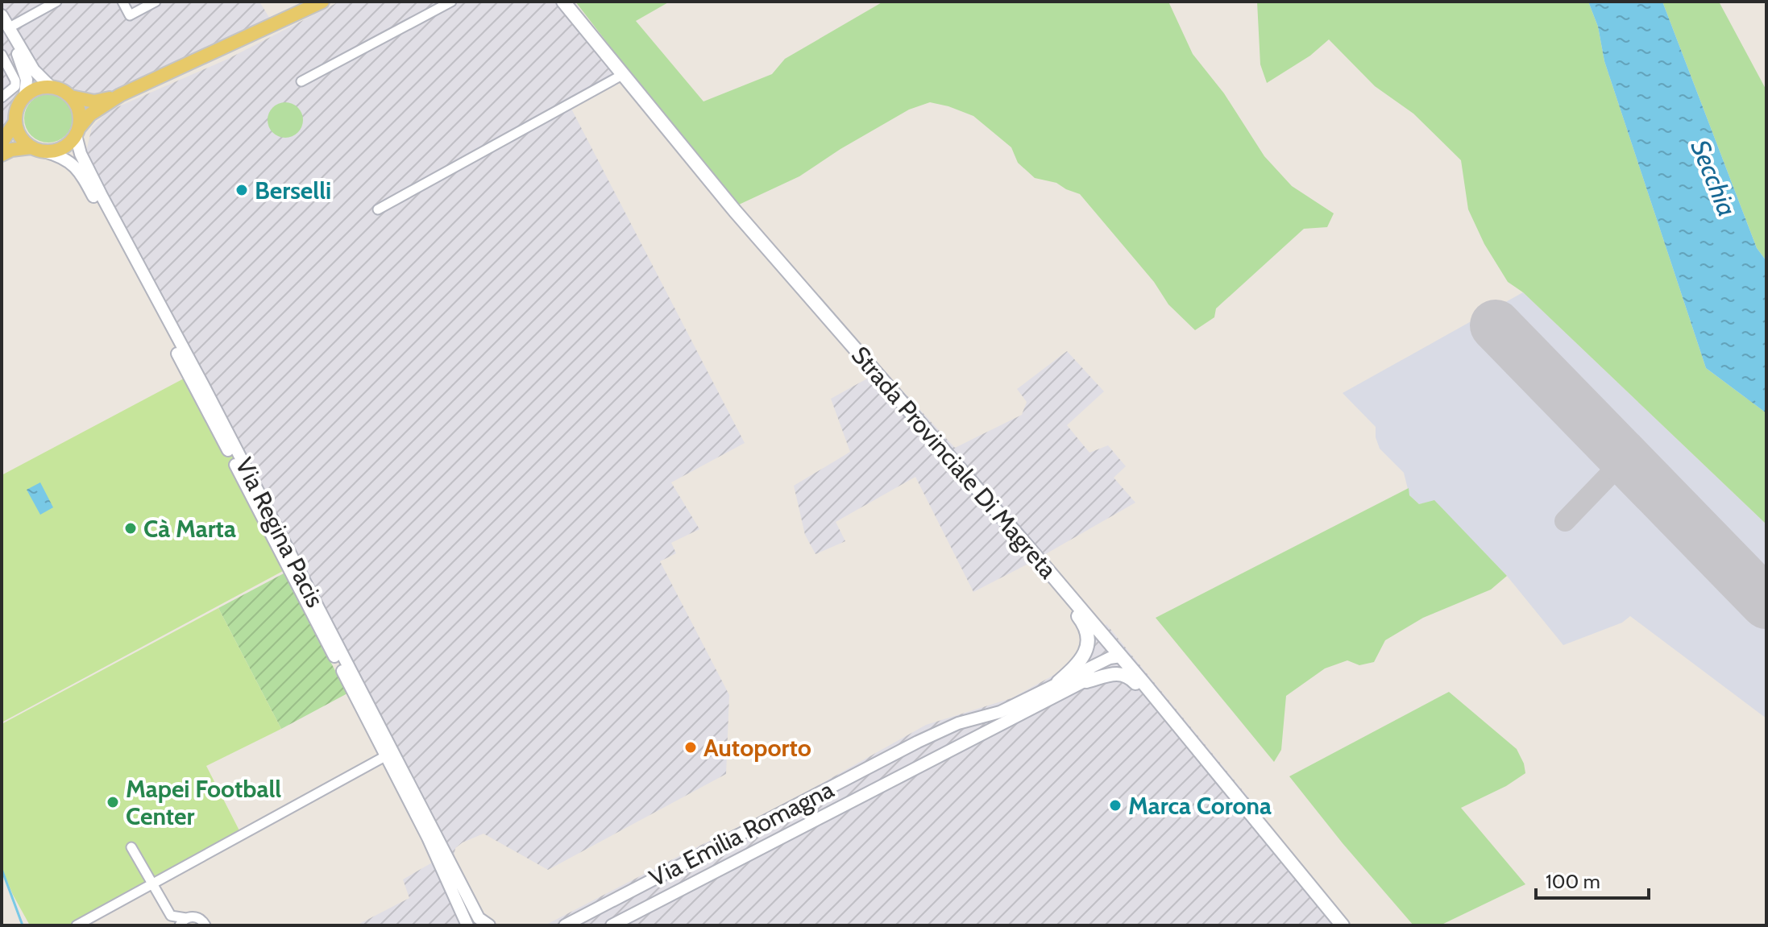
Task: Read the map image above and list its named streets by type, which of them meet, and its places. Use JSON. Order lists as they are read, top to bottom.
{
  "streets": {
    "main road": ["Strada Provinciale Di Magreta"],
    "street": ["Via Regina Pacis", "Via Emilia Romagna"]
  },
  "crossings": [
    ["Strada Provinciale Di Magreta", "Via Emilia Romagna"]
  ],
  "water": ["Secchia"],
  "places": [
    "Berselli",
    "Cà Marta",
    "Autoporto",
    "Mapei Football Center",
    "Marca Corona"
  ],
  "scale_bar": "100 m"
}
